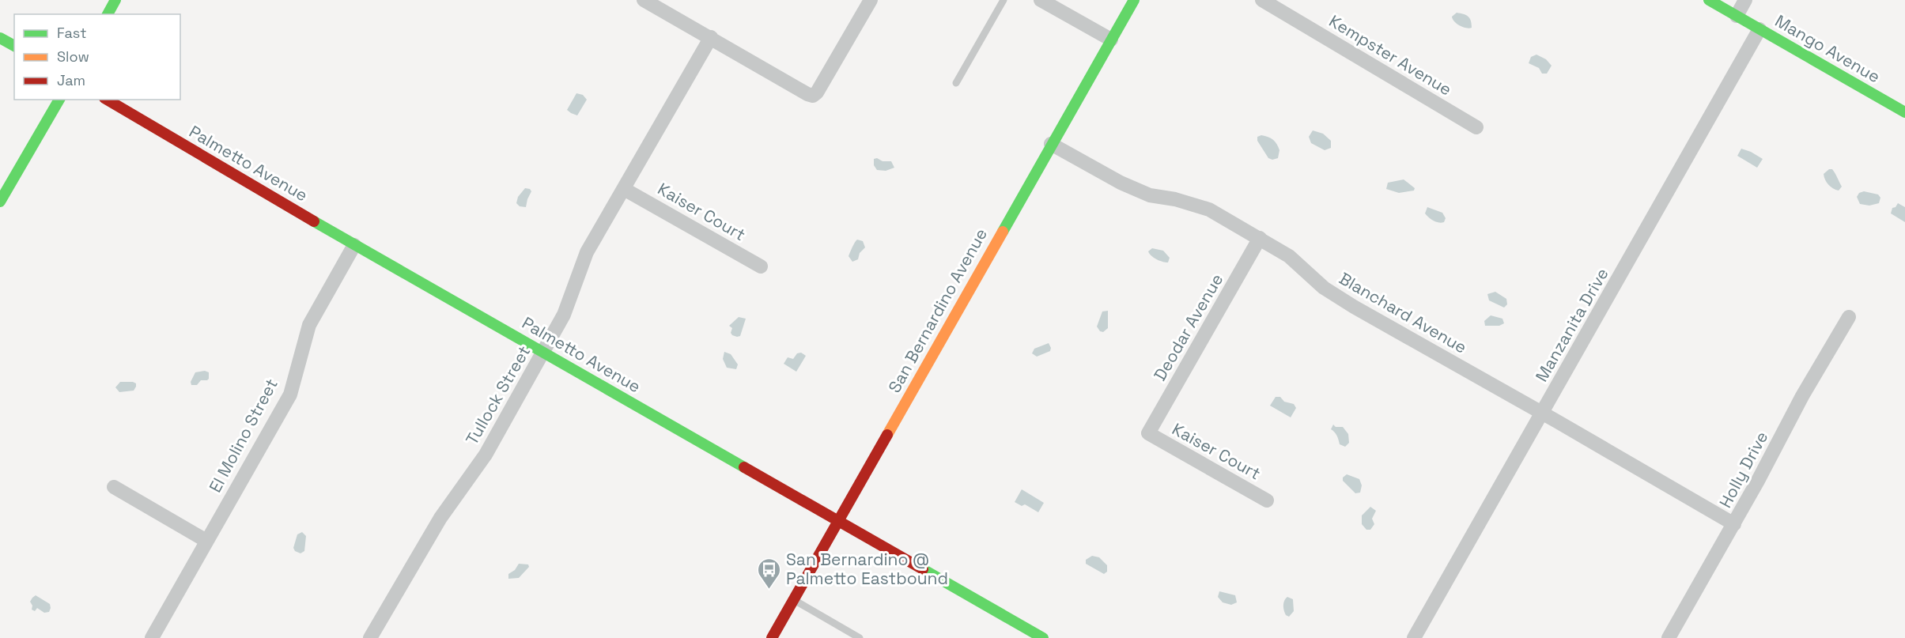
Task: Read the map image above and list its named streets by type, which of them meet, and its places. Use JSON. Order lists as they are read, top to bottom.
{
  "streets": {
    "street": [
      "Mango Avenue",
      "Kempster Avenue",
      "Palmetto Avenue",
      "Kaiser Court",
      "San Bernardino Avenue",
      "Blanchard Avenue",
      "Manzanita Drive",
      "Deodar Avenue",
      "Tullock Street",
      "El Molino Street",
      "Holly Drive"
    ]
  },
  "crossings": [
    ["Mango Avenue", "Manzanita Drive"],
    ["Palmetto Avenue", "San Bernardino Avenue"],
    ["Palmetto Avenue", "Tullock Street"],
    ["Palmetto Avenue", "El Molino Street"],
    ["Kaiser Court", "Deodar Avenue"],
    ["Kaiser Court", "Tullock Street"],
    ["San Bernardino Avenue", "Blanchard Avenue"],
    ["Blanchard Avenue", "Manzanita Drive"],
    ["Blanchard Avenue", "Deodar Avenue"],
    ["Blanchard Avenue", "Holly Drive"]
  ],
  "places": {
    "bus stop": ["San Bernardino @ Palmetto Eastbound"]
  },
  "legend": ["Fast", "Slow", "Jam"]
}
